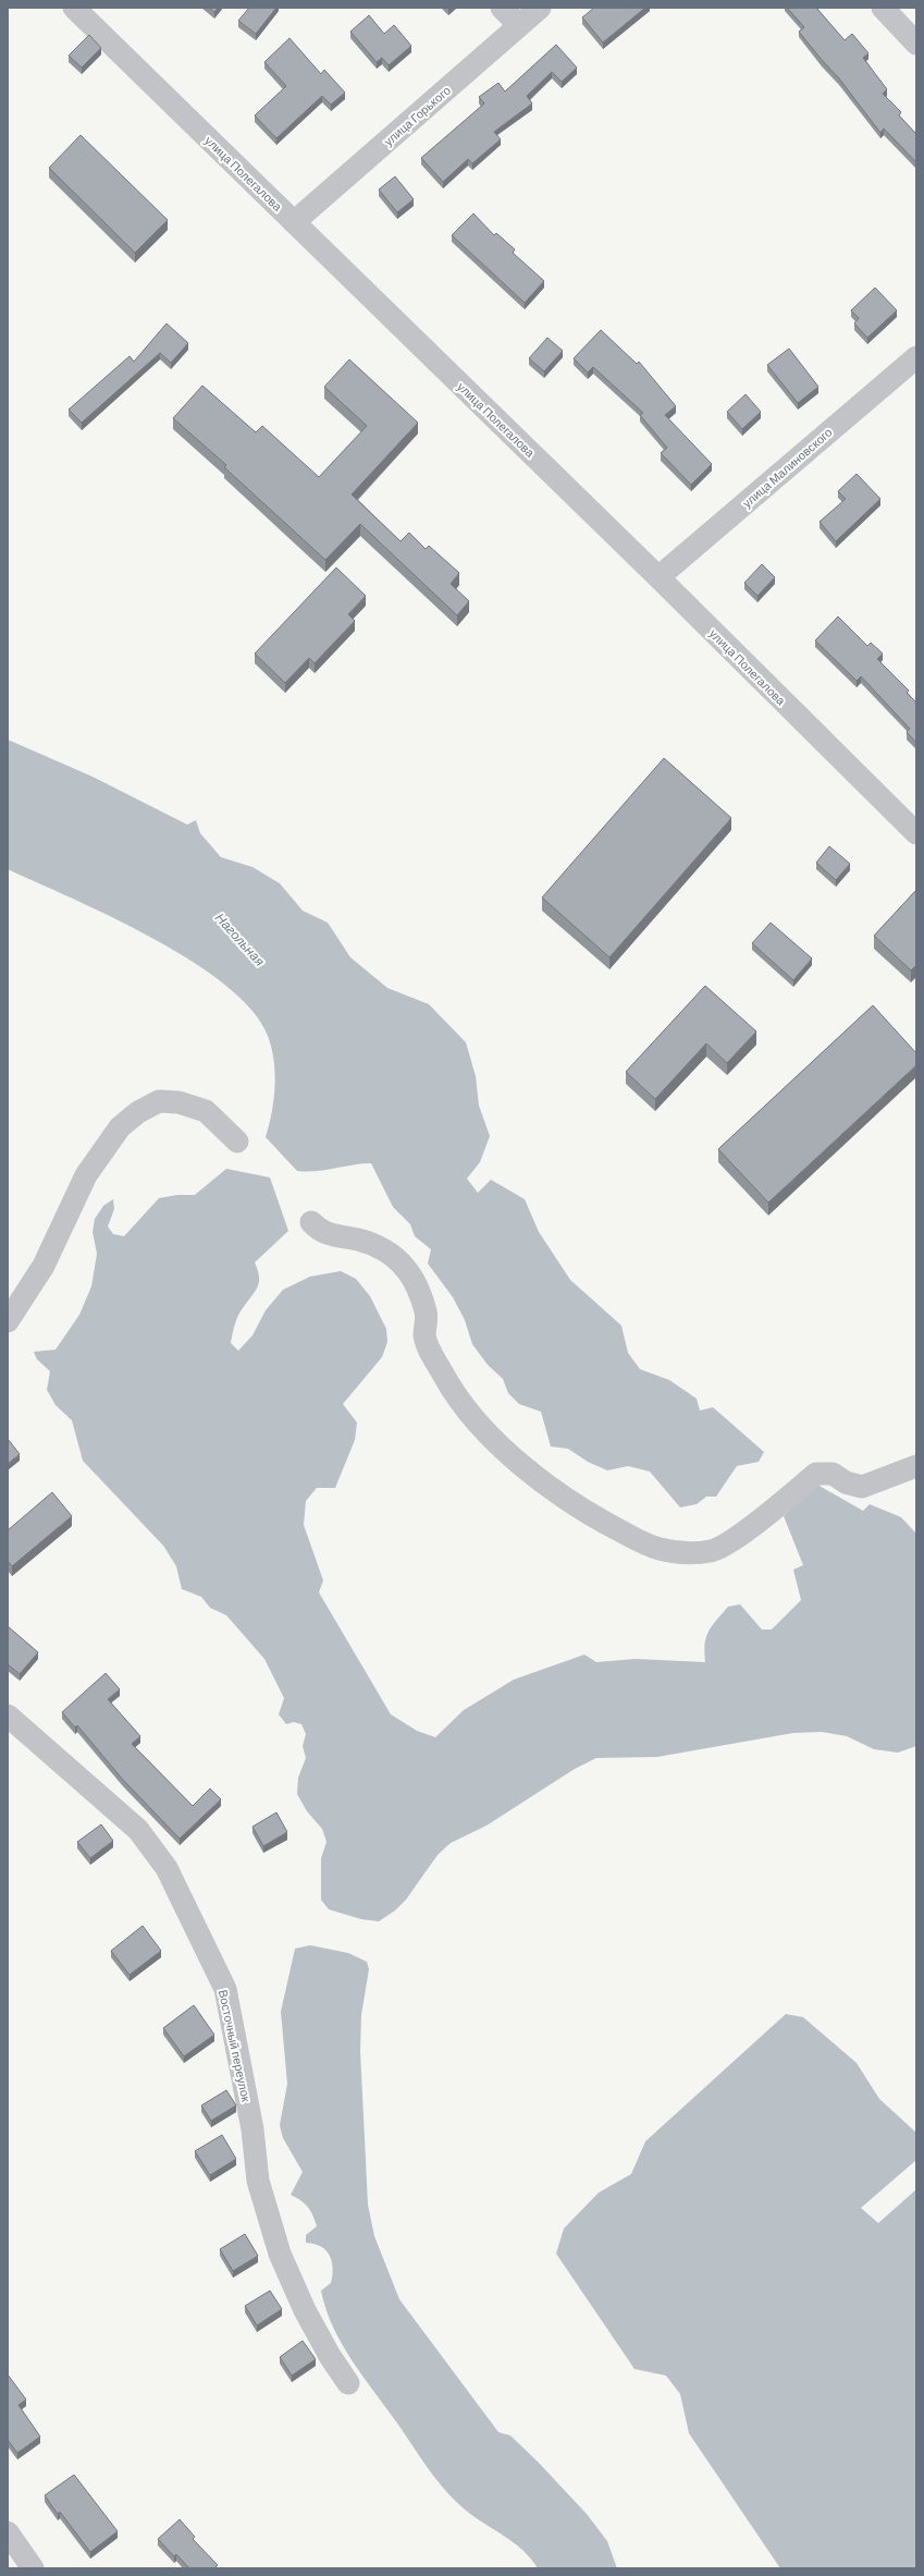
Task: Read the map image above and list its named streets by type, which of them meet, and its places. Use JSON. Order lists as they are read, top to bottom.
{
  "streets": {
    "street": [
      "улица Горького",
      "улица Полегалова",
      "улица Малиновского",
      "Восточный переулок"
    ]
  },
  "crossings": [
    ["улица Горького", "улица Полегалова"],
    ["улица Полегалова", "улица Малиновского"]
  ],
  "water": ["Нагольная"]
}
